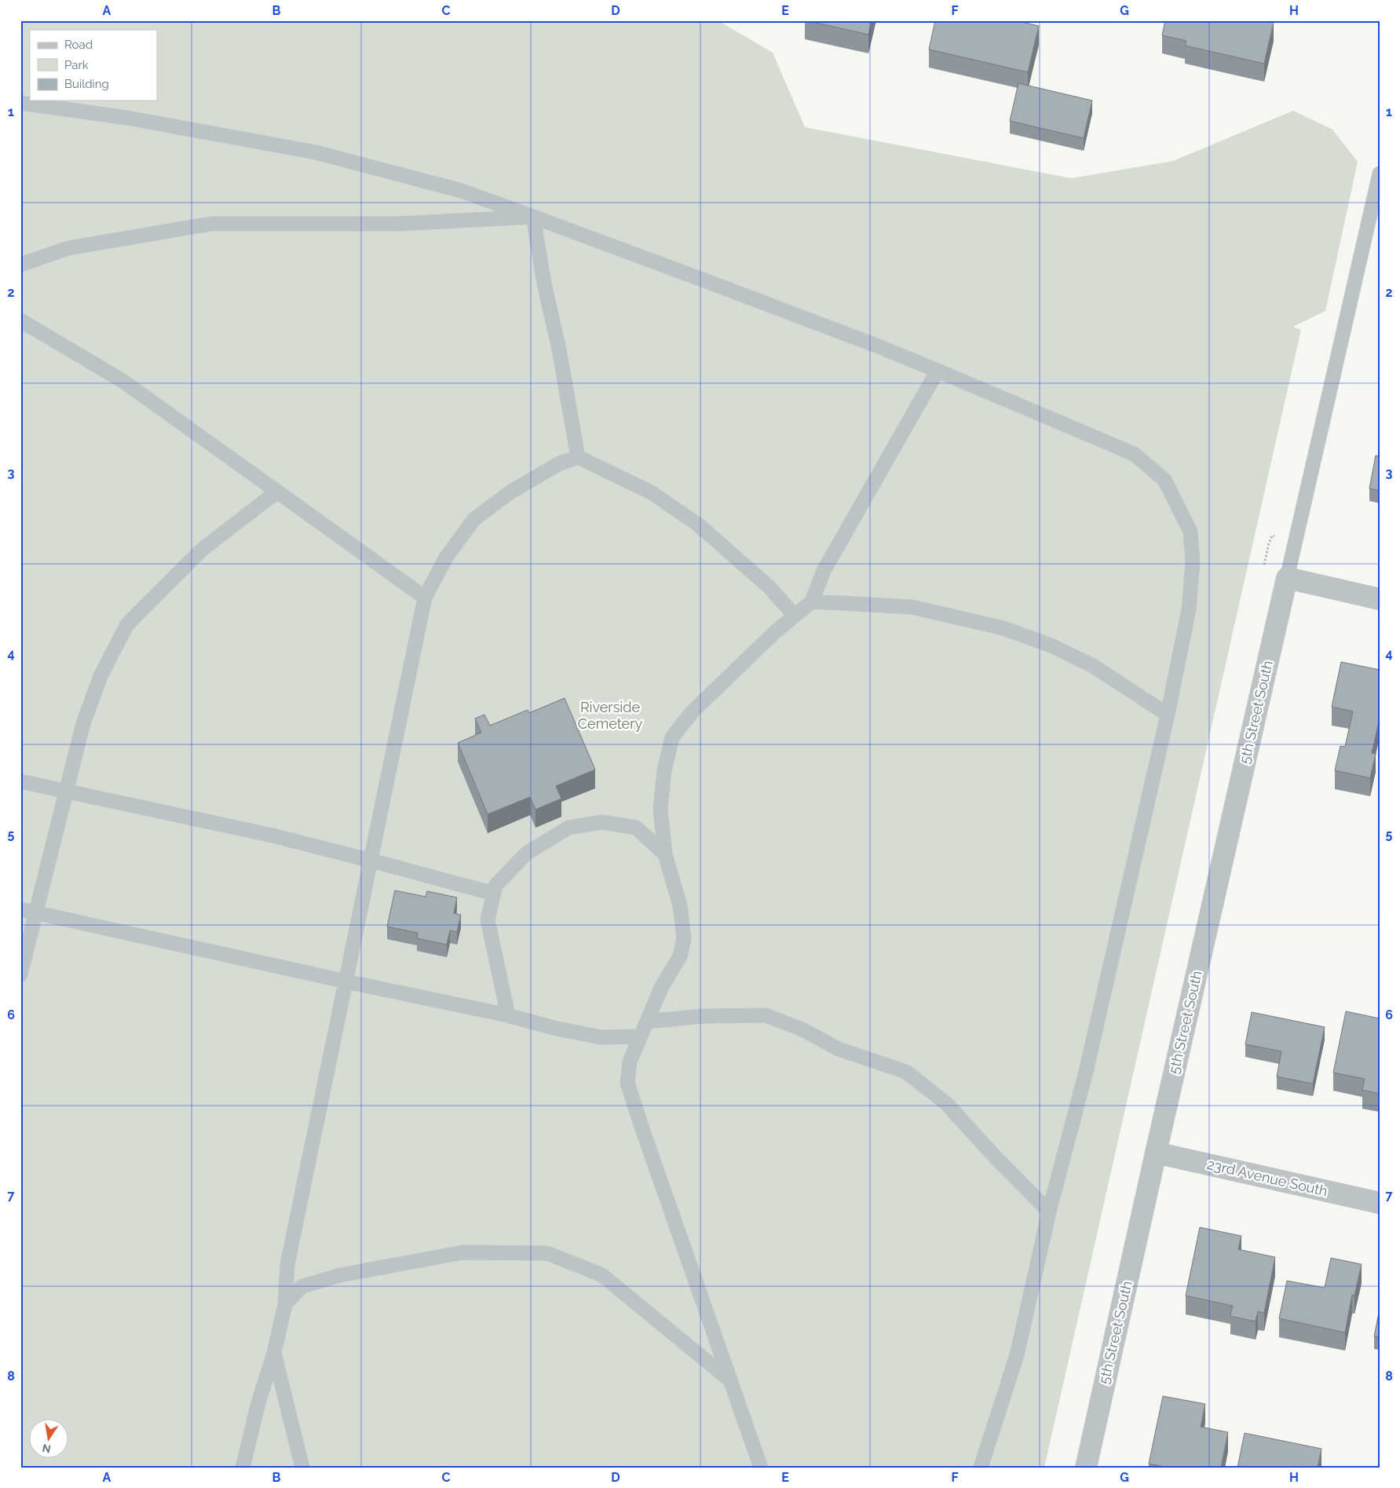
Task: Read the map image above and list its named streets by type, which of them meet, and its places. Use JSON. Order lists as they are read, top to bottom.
{
  "streets": {
    "street": ["5th Street South", "23rd Avenue South"]
  },
  "crossings": [
    ["5th Street South", "23rd Avenue South"]
  ],
  "parks": ["Riverside Cemetery"],
  "legend": ["Road", "Park", "Building"],
  "north": "bottom",
  "grid": {
    "columns": [
      "A",
      "B",
      "C",
      "D",
      "E",
      "F",
      "G",
      "H"
    ],
    "rows": [
      "1",
      "2",
      "3",
      "4",
      "5",
      "6",
      "7",
      "8"
    ]
  }
}
